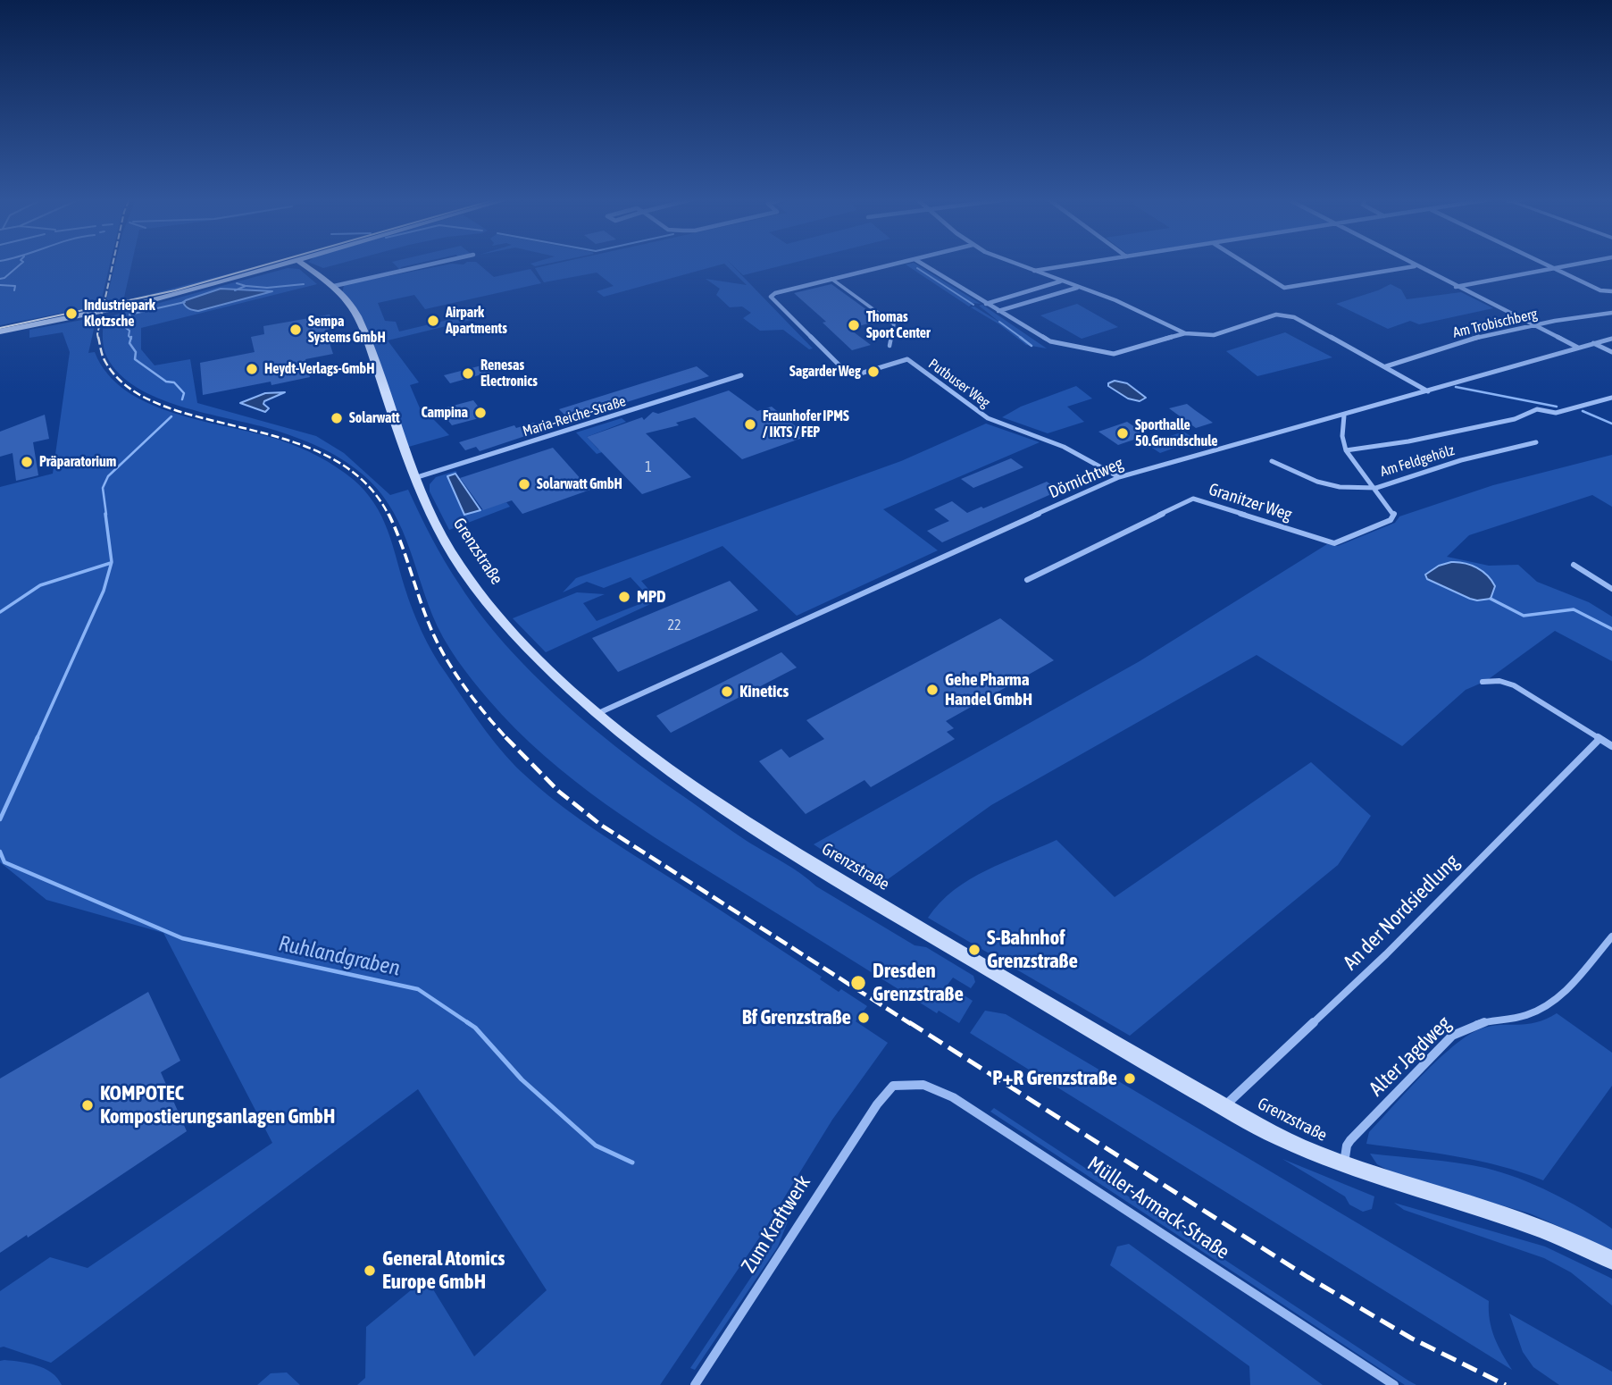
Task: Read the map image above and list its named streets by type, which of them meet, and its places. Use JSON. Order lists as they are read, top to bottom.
{
  "streets": {
    "main road": ["Grenzstraße"],
    "street": [
      "Am Trobischberg",
      "Putbuser Weg",
      "Maria-Reiche-Straße",
      "Am Feldgehölz",
      "Dörnichtweg",
      "Granitzer Weg",
      "An der Nordsiedlung",
      "Alter Jagdweg",
      "Müller-Armack-Straße",
      "Zum Kraftwerk"
    ]
  },
  "crossings": [
    ["Putbuser Weg", "Dörnichtweg"],
    ["Maria-Reiche-Straße", "Grenzstraße"],
    ["Am Feldgehölz", "Granitzer Weg"],
    ["Dörnichtweg", "Grenzstraße"],
    ["Grenzstraße", "An der Nordsiedlung"],
    ["Grenzstraße", "Alter Jagdweg"],
    ["Müller-Armack-Straße", "Zum Kraftwerk"]
  ],
  "water": ["Ruhlandgraben"],
  "places": [
    "Industriepark Klotzsche",
    "Airpark Apartments",
    "Thomas Sport Center",
    "Sempa Systems GmbH",
    "Heydt-Verlags-GmbH",
    "Sagarder Weg",
    "Renesas Electronics",
    "Campina",
    "Solarwatt",
    "Fraunhofer IPMS / IKTS / FEP",
    "Sporthalle 50.Grundschule",
    "Präparatorium",
    "Solarwatt GmbH",
    "MPD",
    "Gehe Pharma Handel GmbH",
    "Kinetics",
    "S-Bahnhof Grenzstraße",
    "Dresden Grenzstraße",
    "Bf Grenzstraße",
    "P+R Grenzstraße",
    "KOMPOTEC Kompostierungsanlagen GmbH",
    "General Atomics Europe GmbH"
  ],
  "house_numbers": ["1", "22"]
}
